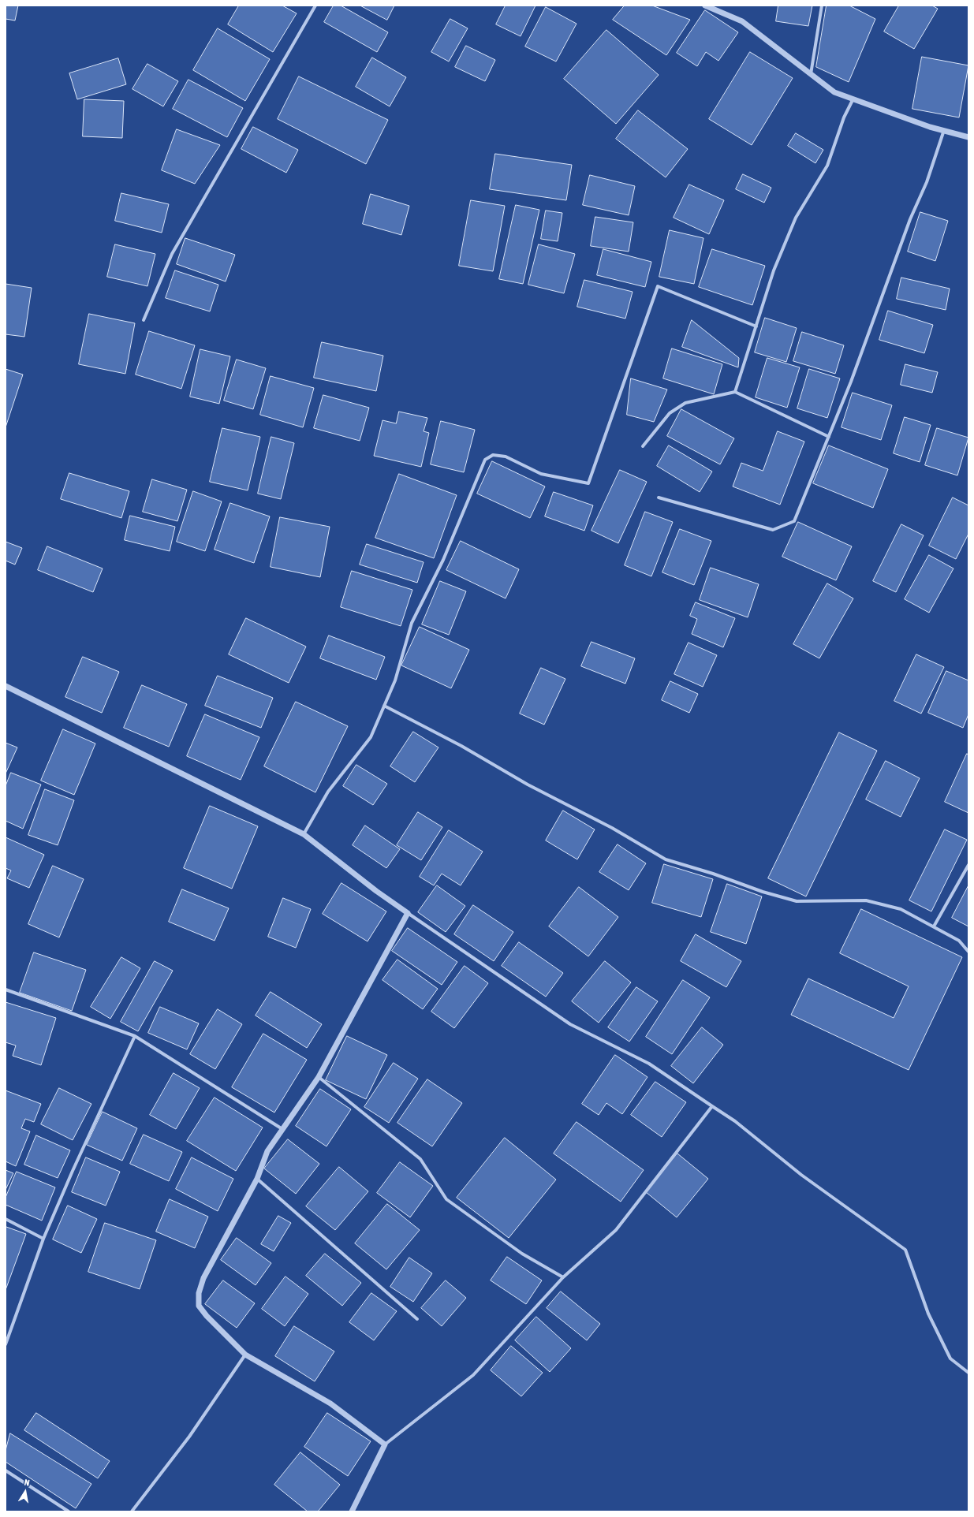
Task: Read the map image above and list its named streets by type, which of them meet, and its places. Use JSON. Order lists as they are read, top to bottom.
{
  "north": "top"
}
